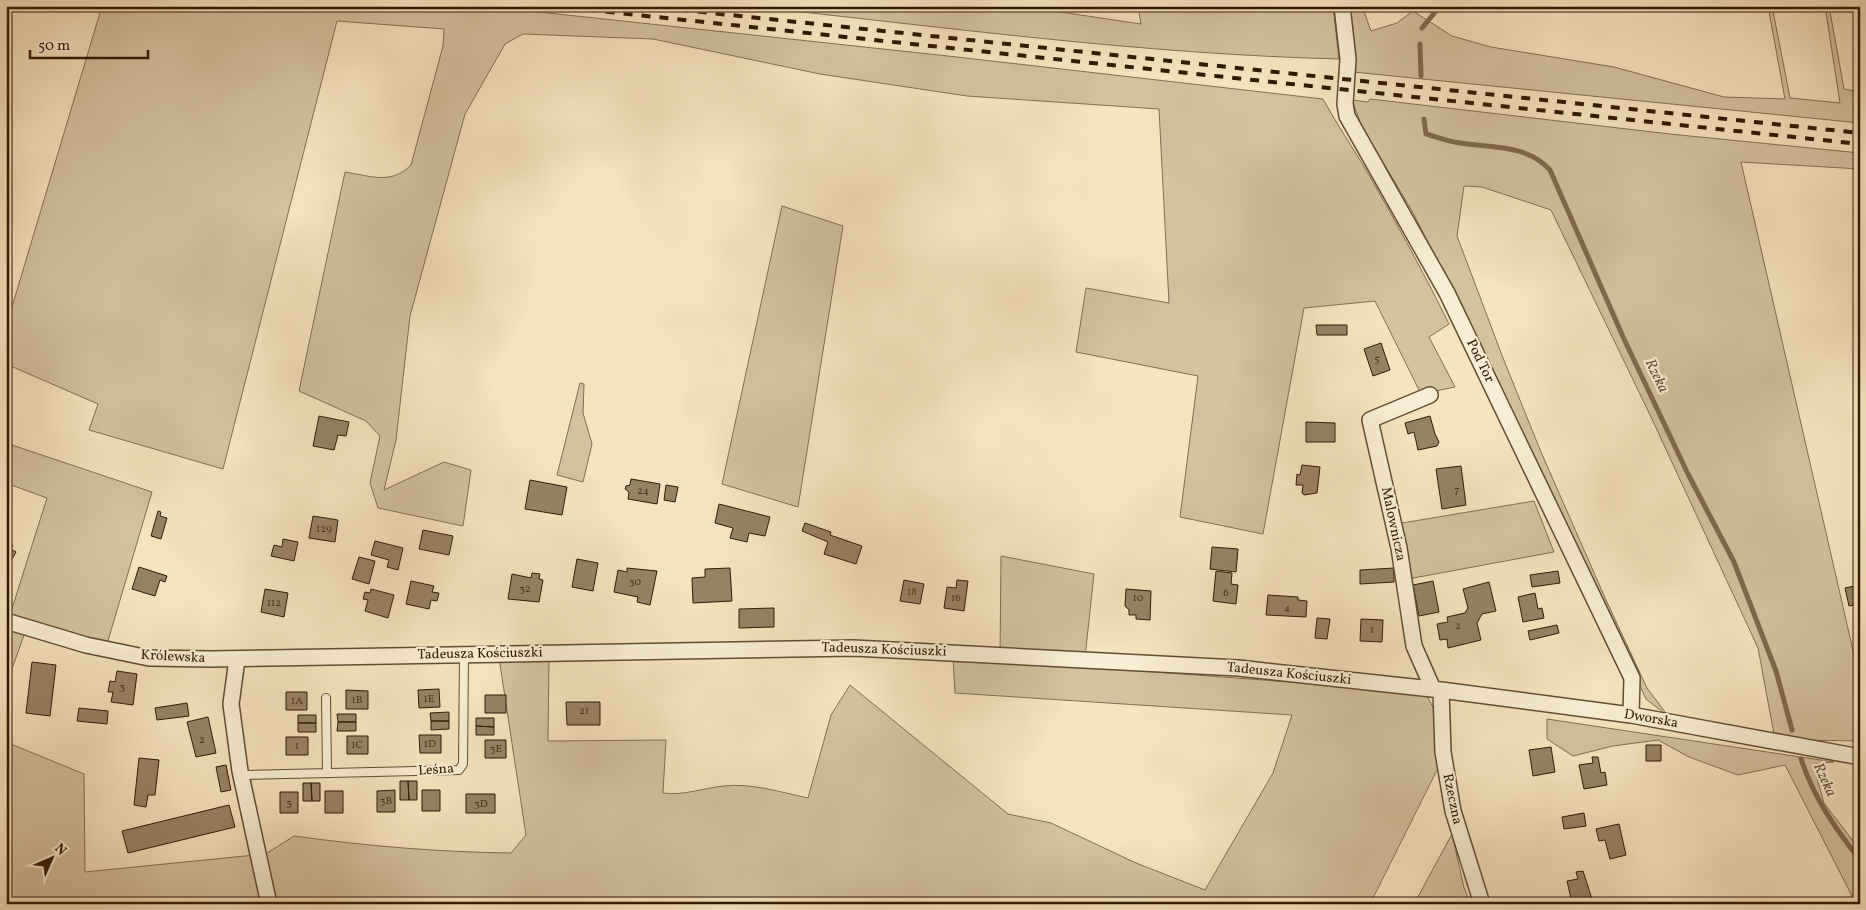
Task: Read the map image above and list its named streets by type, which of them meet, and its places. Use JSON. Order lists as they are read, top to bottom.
{
  "streets": {
    "street": [
      "Pod Tor",
      "Malownicza",
      "Tadeusza Kościuszki",
      "Królewska",
      "Dworska",
      "Rzeczna"
    ],
    "lane": ["Leśna"]
  },
  "crossings": [
    ["Pod Tor", "Dworska"],
    ["Malownicza", "Tadeusza Kościuszki"],
    ["Malownicza", "Dworska"],
    ["Malownicza", "Rzeczna"],
    ["Tadeusza Kościuszki", "Królewska"],
    ["Tadeusza Kościuszki", "Dworska"],
    ["Tadeusza Kościuszki", "Leśna"],
    ["Tadeusza Kościuszki", "Rzeczna"],
    ["Dworska", "Rzeczna"]
  ],
  "water": ["Rzeka"],
  "house_numbers": [
    "5",
    "7",
    "24",
    "129",
    "30",
    "32",
    "18",
    "6",
    "16",
    "10",
    "112",
    "4",
    "2",
    "1",
    "3",
    "1E",
    "1B",
    "1A",
    "21",
    "2",
    "1D",
    "1C",
    "1",
    "3E",
    "3B",
    "3",
    "3D"
  ],
  "scale_bar": "50 m",
  "north": "top right"
}
